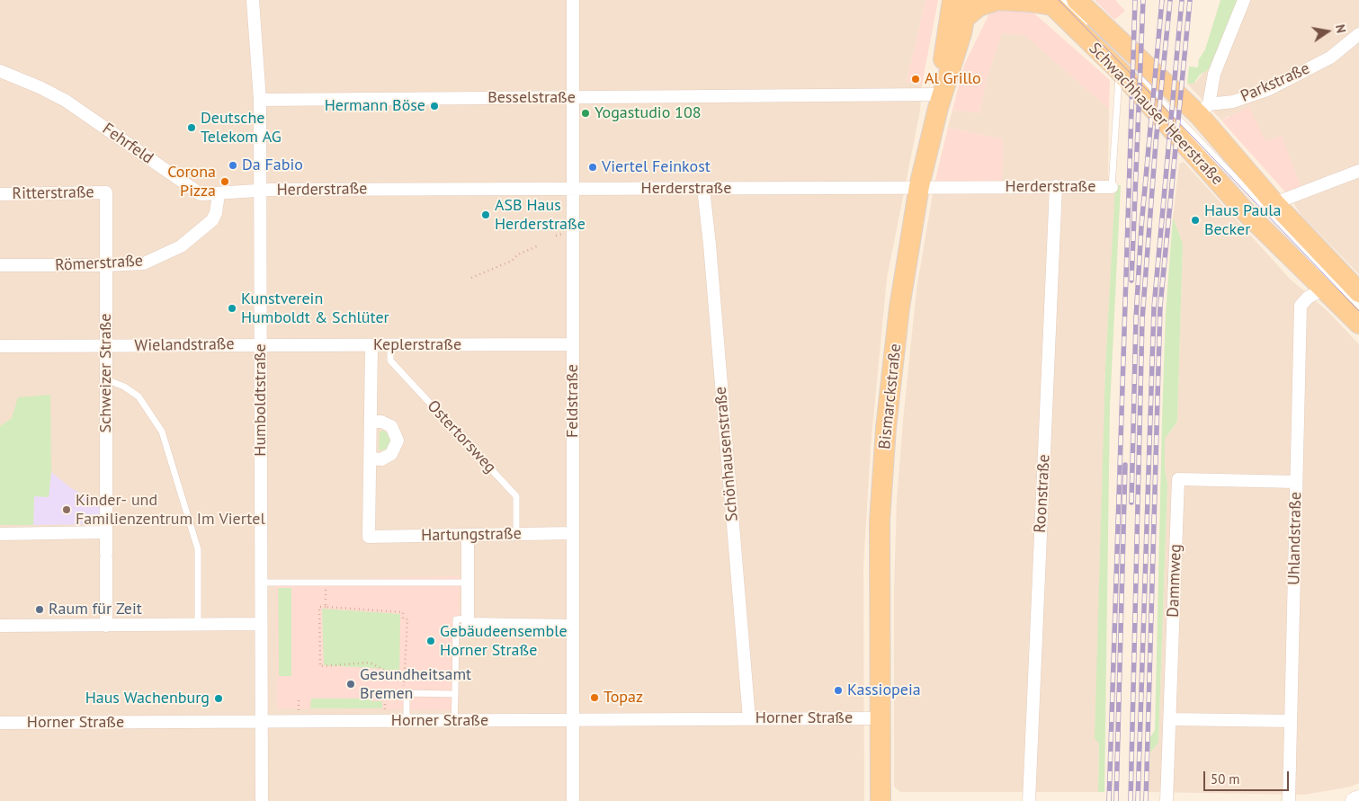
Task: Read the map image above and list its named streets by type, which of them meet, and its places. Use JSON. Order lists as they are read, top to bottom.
{
  "streets": {
    "main road": ["Schwachhauser Heerstraße", "Bismarckstraße"],
    "street": [
      "Parkstraße",
      "Besselstraße",
      "Fehrfeld",
      "Herderstraße",
      "Ritterstraße",
      "Römerstraße",
      "Wielandstraße",
      "Keplerstraße",
      "Schweizer Straße",
      "Humboldtstraße",
      "Feldstraße",
      "Schönhausenstraße",
      "Roonstraße",
      "Hartungstraße",
      "Uhlandstraße",
      "Dammweg",
      "Horner Straße"
    ],
    "lane": ["Ostertorsweg"]
  },
  "crossings": [
    ["Parkstraße", "Schwachhauser Heerstraße"],
    ["Besselstraße", "Bismarckstraße"],
    ["Besselstraße", "Humboldtstraße"],
    ["Besselstraße", "Feldstraße"],
    ["Schwachhauser Heerstraße", "Uhlandstraße"],
    ["Fehrfeld", "Herderstraße"],
    ["Fehrfeld", "Römerstraße"],
    ["Fehrfeld", "Humboldtstraße"],
    ["Herderstraße", "Bismarckstraße"],
    ["Herderstraße", "Humboldtstraße"],
    ["Herderstraße", "Feldstraße"],
    ["Herderstraße", "Schönhausenstraße"],
    ["Herderstraße", "Roonstraße"],
    ["Ritterstraße", "Schweizer Straße"],
    ["Römerstraße", "Schweizer Straße"],
    ["Wielandstraße", "Keplerstraße"],
    ["Wielandstraße", "Schweizer Straße"],
    ["Wielandstraße", "Humboldtstraße"],
    ["Keplerstraße", "Humboldtstraße"],
    ["Keplerstraße", "Feldstraße"],
    ["Keplerstraße", "Ostertorsweg"],
    ["Bismarckstraße", "Horner Straße"],
    ["Humboldtstraße", "Horner Straße"],
    ["Feldstraße", "Hartungstraße"],
    ["Feldstraße", "Horner Straße"],
    ["Ostertorsweg", "Hartungstraße"],
    ["Schönhausenstraße", "Horner Straße"],
    ["Uhlandstraße", "Dammweg"]
  ],
  "places": [
    "Al Grillo",
    "Hermann Böse",
    "Yogastudio 108",
    "Deutsche Telekom AG",
    "Da Fabio",
    "Viertel Feinkost",
    "Corona Pizza",
    "ASB Haus Herderstraße",
    "Haus Paula Becker",
    "Kunstverein Humboldt & Schlüter",
    "Kinder- und Familienzentrum Im Viertel",
    "Raum für Zeit",
    "Gebäudeensemble Horner Straße",
    "Gesundheitsamt Bremen",
    "Kassiopeia",
    "Topaz",
    "Haus Wachenburg"
  ],
  "scale_bar": "50 m",
  "north": "right"
}
